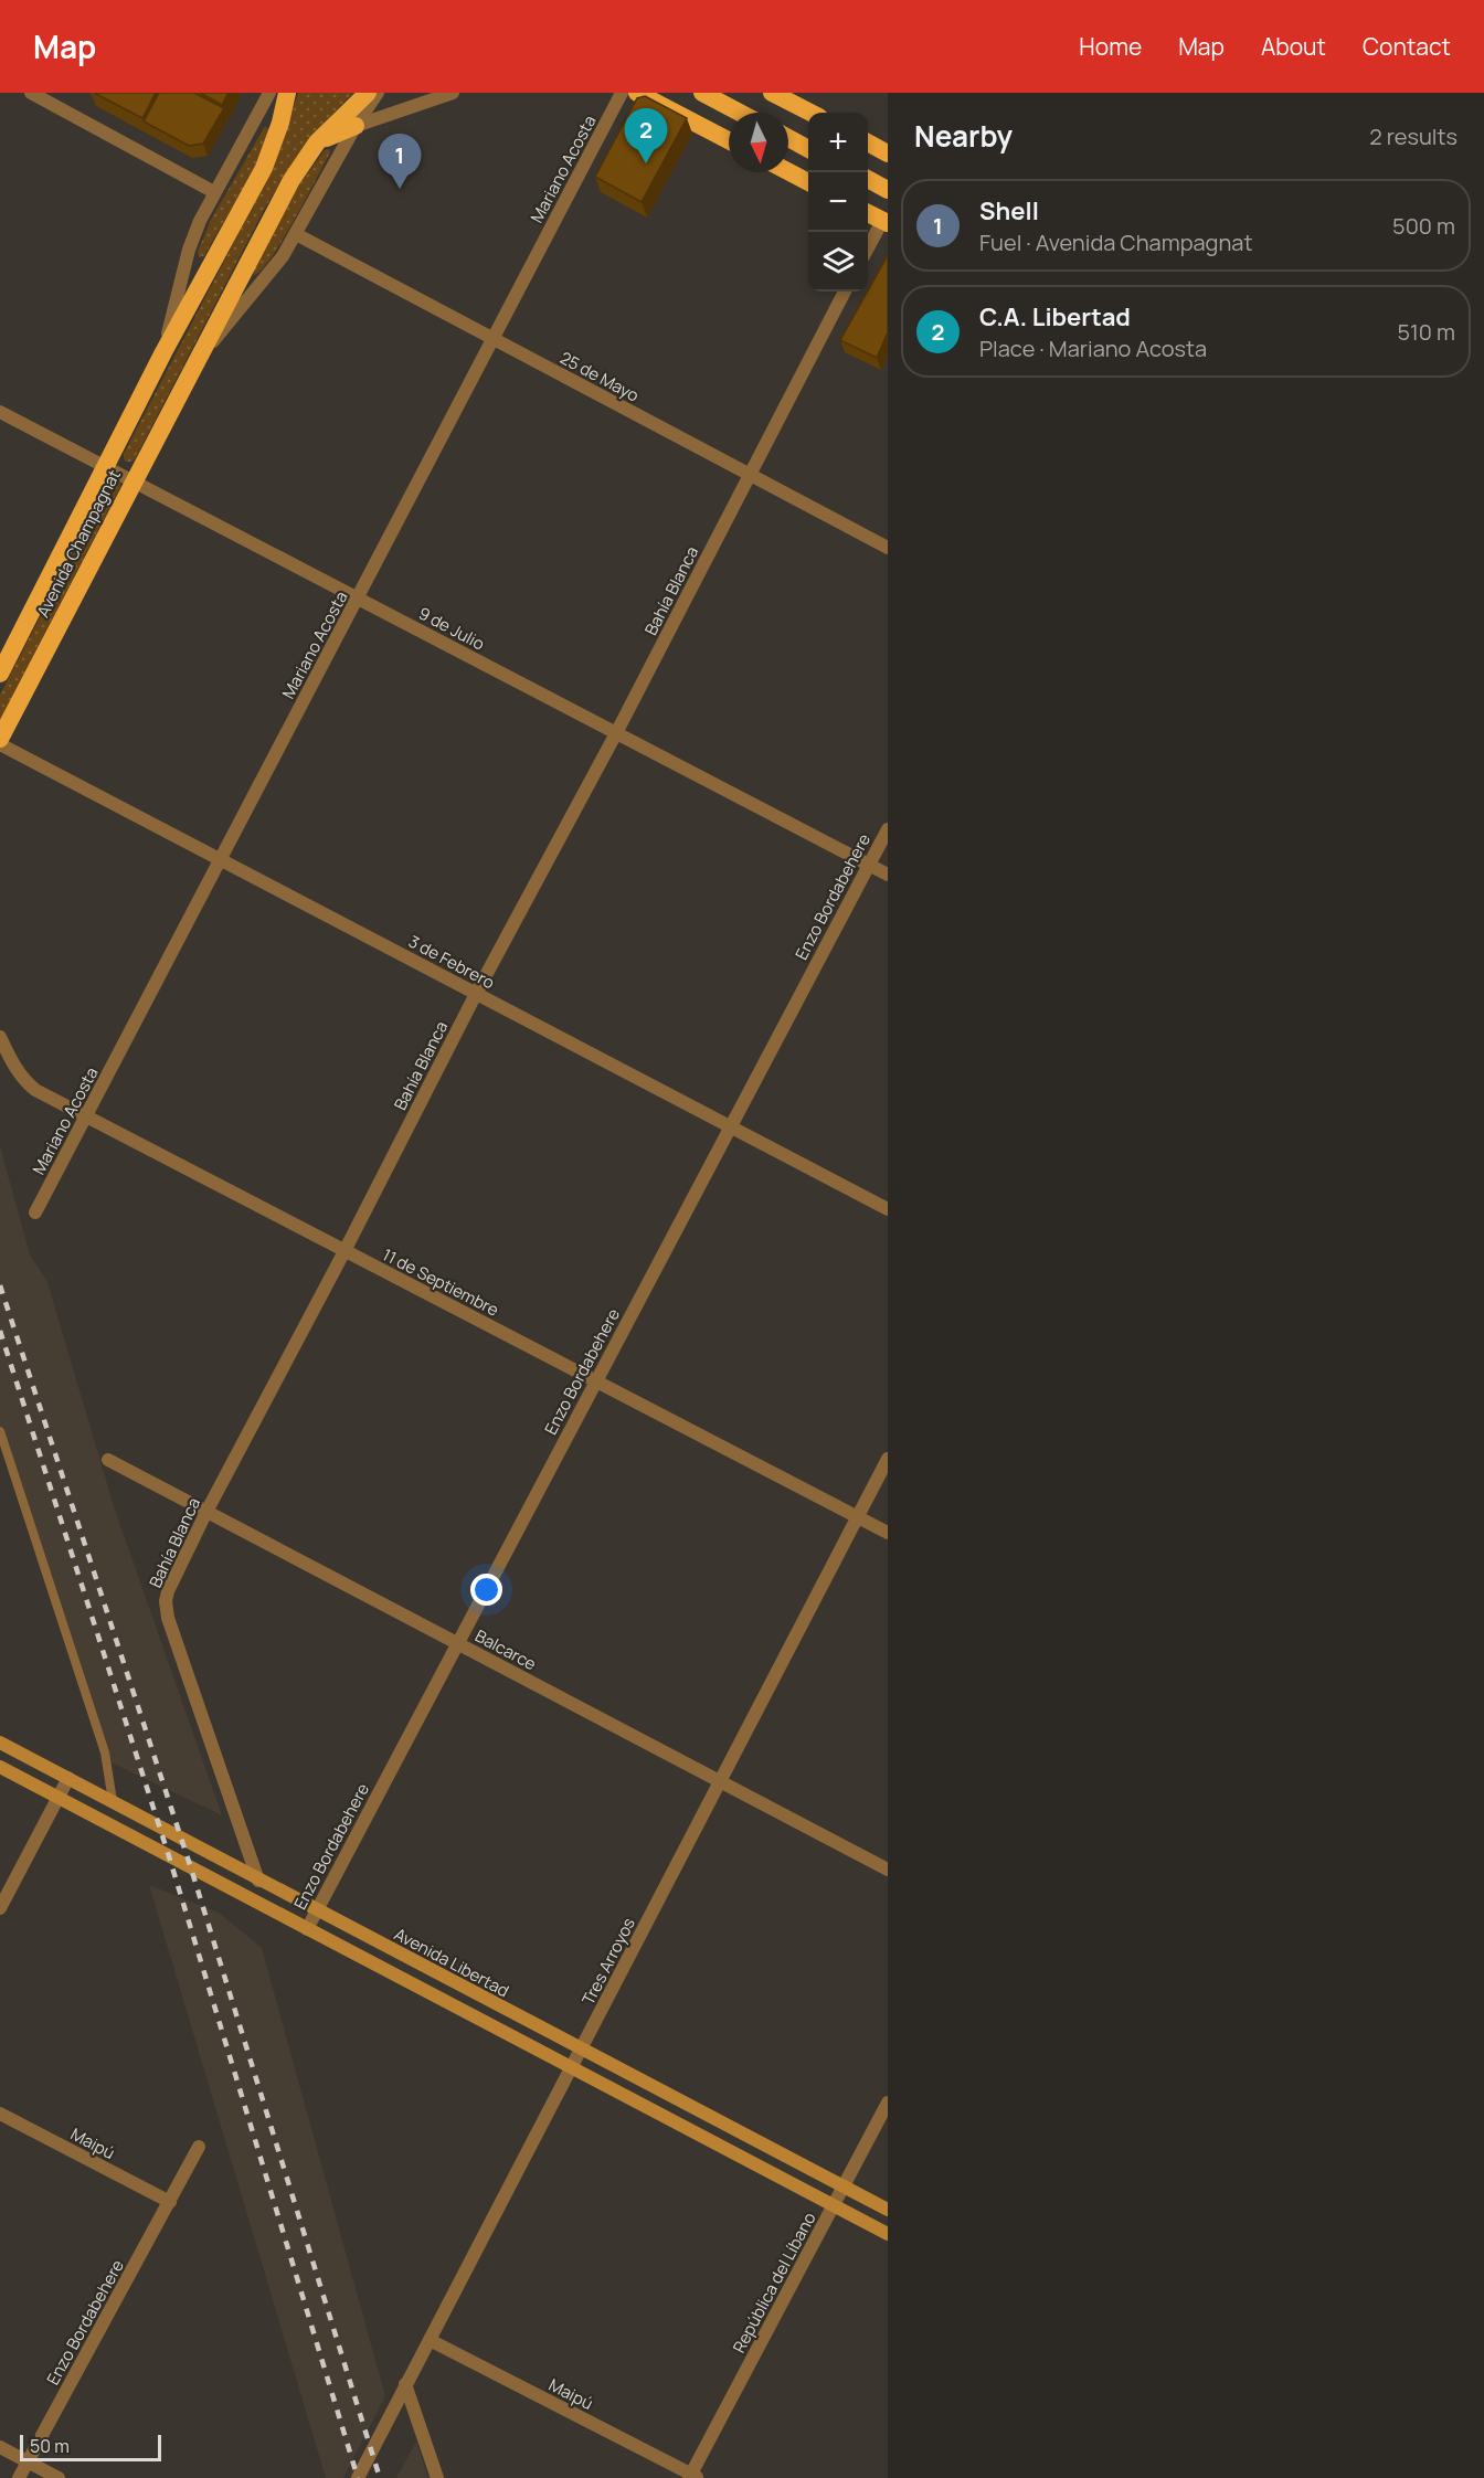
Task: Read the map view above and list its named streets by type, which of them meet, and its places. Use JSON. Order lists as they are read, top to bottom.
{
  "streets": {
    "highway": ["Avenida Champagnat"],
    "main road": ["Avenida Libertad"],
    "street": [
      "Mariano Acosta",
      "25 de Mayo",
      "Bahía Blanca",
      "9 de Julio",
      "Enzo Bordabehere",
      "3 de Febrero",
      "11 de Septiembre",
      "Balcarce",
      "Tres Arroyos",
      "Maipú",
      "República del Líbano"
    ]
  },
  "crossings": [
    ["Mariano Acosta", "25 de Mayo"],
    ["Mariano Acosta", "9 de Julio"],
    ["Mariano Acosta", "3 de Febrero"],
    ["Mariano Acosta", "11 de Septiembre"],
    ["25 de Mayo", "Avenida Champagnat"],
    ["25 de Mayo", "Bahía Blanca"],
    ["Avenida Champagnat", "9 de Julio"],
    ["Avenida Champagnat", "3 de Febrero"],
    ["Bahía Blanca", "9 de Julio"],
    ["Bahía Blanca", "3 de Febrero"],
    ["Bahía Blanca", "11 de Septiembre"],
    ["Bahía Blanca", "Balcarce"],
    ["Bahía Blanca", "Avenida Libertad"],
    ["9 de Julio", "Enzo Bordabehere"],
    ["Enzo Bordabehere", "3 de Febrero"],
    ["Enzo Bordabehere", "11 de Septiembre"],
    ["Enzo Bordabehere", "Balcarce"],
    ["Enzo Bordabehere", "Avenida Libertad"],
    ["Enzo Bordabehere", "Maipú"],
    ["11 de Septiembre", "Tres Arroyos"],
    ["Balcarce", "Tres Arroyos"],
    ["Tres Arroyos", "Avenida Libertad"],
    ["Tres Arroyos", "Maipú"],
    ["Avenida Libertad", "República del Líbano"],
    ["Maipú", "República del Líbano"]
  ],
  "scale_bar": "50 m",
  "north": "bottom",
  "page": {
    "header": "Map",
    "nav": [
      "Home",
      "Map",
      "About",
      "Contact"
    ],
    "heading": ["Nearby", "2 results"],
    "pins": ["2", "1"],
    "map_buttons": ["+", "−"],
    "list": [
      {
        "mark": "1",
        "name": "Shell",
        "note": "Fuel · Avenida Champagnat",
        "value": "500 m"
      },
      {
        "mark": "2",
        "name": "C.A. Libertad",
        "note": "Place · Mariano Acosta",
        "value": "510 m"
      }
    ],
    "scale": "50 m"
  }
}
